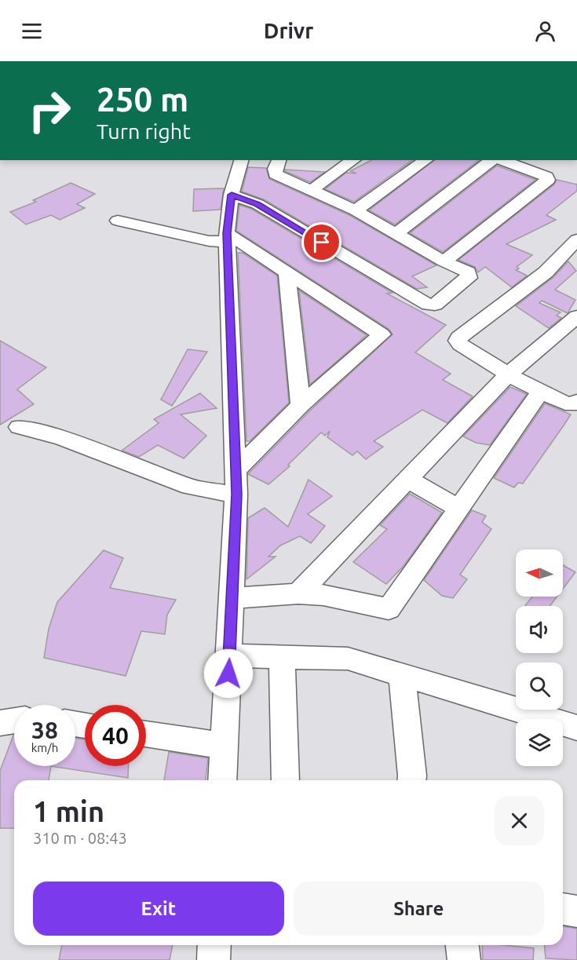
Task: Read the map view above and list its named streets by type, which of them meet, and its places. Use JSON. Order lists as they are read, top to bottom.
{
  "north": "left",
  "page": {
    "header": "Drivr",
    "turn": ["250 m", "Turn right"],
    "speed": "38 km/h",
    "limit": "40",
    "heading": ["1 min", "310 m · 08:43"],
    "buttons": ["Exit", "Share"]
  }
}
